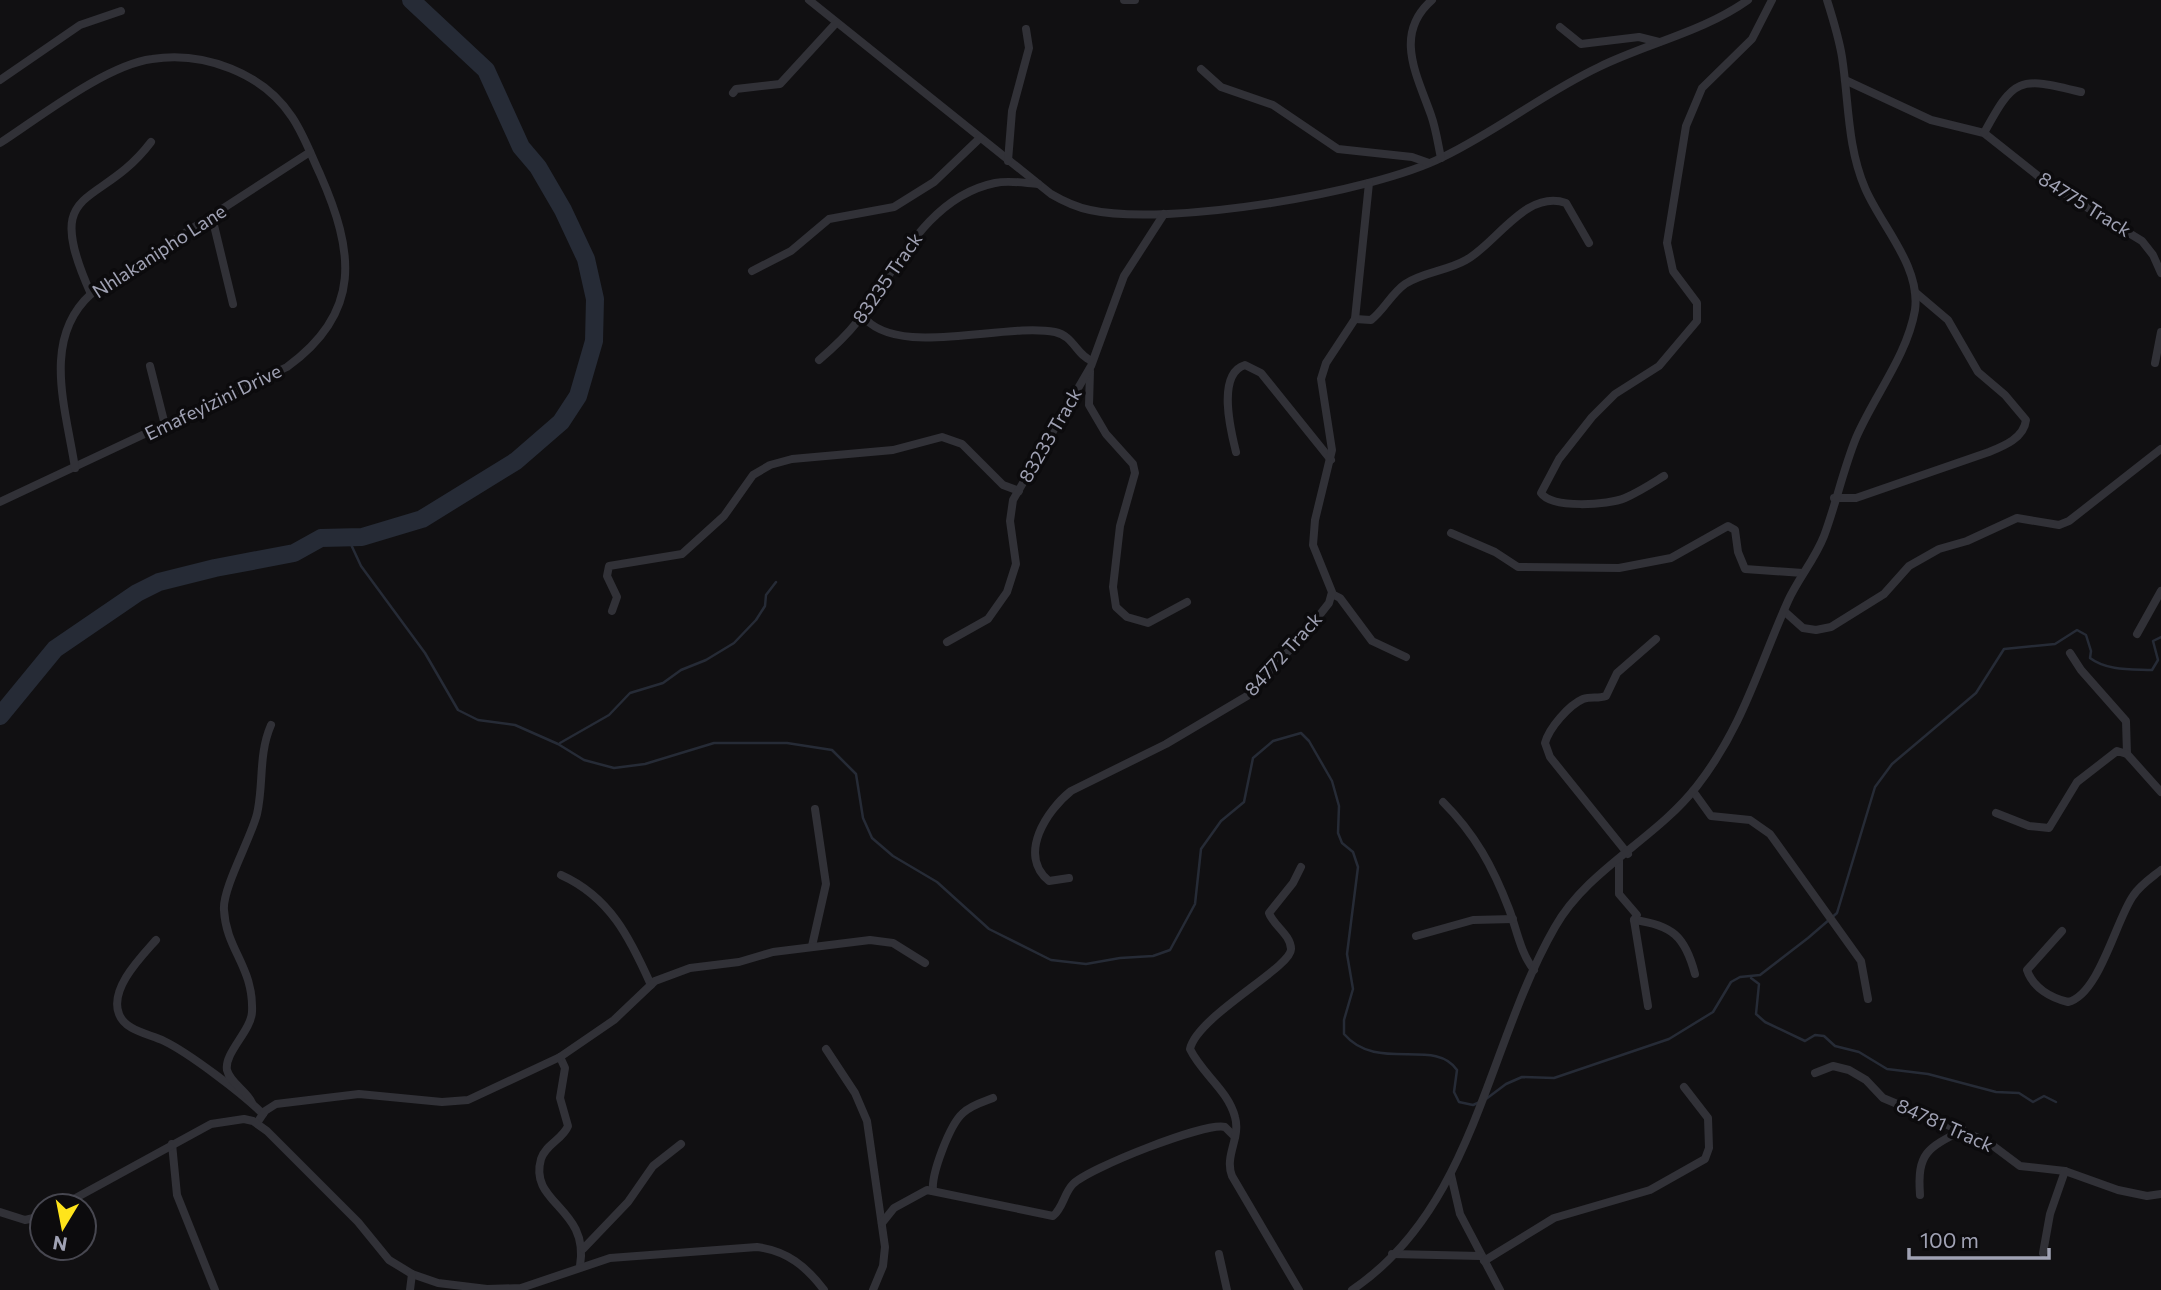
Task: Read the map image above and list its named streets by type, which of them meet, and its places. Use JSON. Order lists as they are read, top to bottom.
{
  "streets": {
    "street": [
      "84775 Track",
      "Nhlakanipho Lane",
      "83235 Track",
      "Emafeyizini Drive",
      "83233 Track",
      "84772 Track",
      "84781 Track"
    ]
  },
  "crossings": [
    ["Nhlakanipho Lane", "Emafeyizini Drive"]
  ],
  "scale_bar": "100 m",
  "north": "bottom"
}
